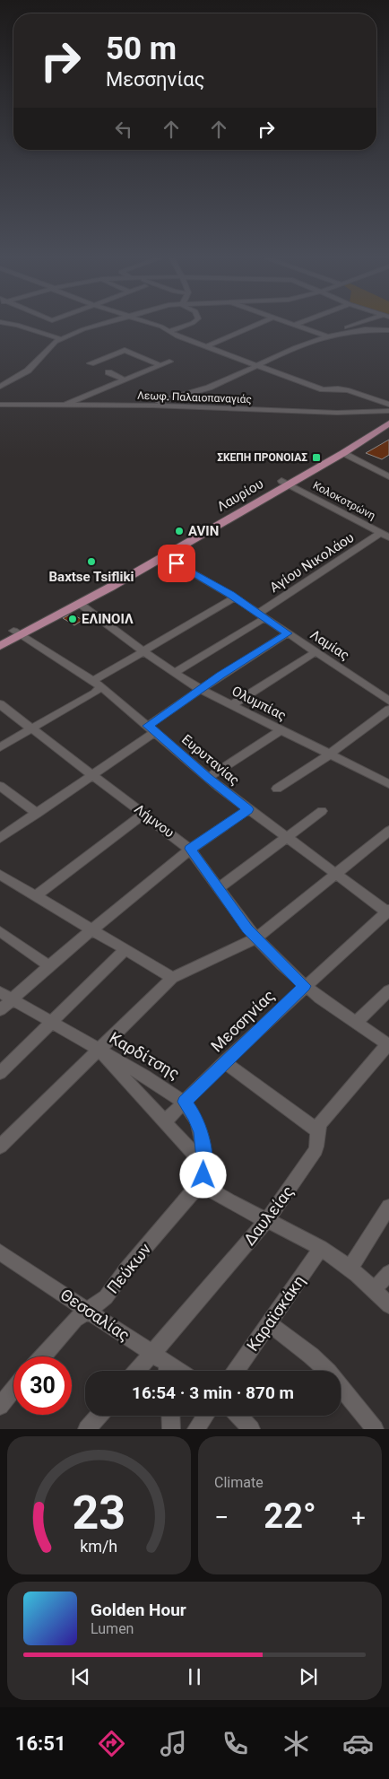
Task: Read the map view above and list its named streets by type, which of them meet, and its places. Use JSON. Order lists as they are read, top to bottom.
{
  "streets": {
    "main road": ["Λαυρίου"],
    "street": [
      "Λεωφ. Παλαιοπαναγιάς",
      "Κολοκοτρώνη",
      "Αγίου Νικολάου",
      "Λαμίας",
      "Ολυμπίας",
      "Ευρυτανίας",
      "Λήμνου",
      "Μεσσηνίας",
      "Καρδίτσης",
      "Δαυλείας",
      "Πεύκων",
      "Καραϊσκάκη",
      "Θεσσαλίας"
    ]
  },
  "crossings": [
    ["Λαυρίου", "Κολοκοτρώνη"],
    ["Λαυρίου", "Λαμίας"],
    ["Λαυρίου", "Ολυμπίας"],
    ["Λαυρίου", "Ευρυτανίας"],
    ["Κολοκοτρώνη", "Αγίου Νικολάου"],
    ["Αγίου Νικολάου", "Λαμίας"],
    ["Αγίου Νικολάου", "Ολυμπίας"],
    ["Ευρυτανίας", "Μεσσηνίας"],
    ["Λήμνου", "Μεσσηνίας"],
    ["Λήμνου", "Δαυλείας"],
    ["Μεσσηνίας", "Καρδίτσης"],
    ["Καρδίτσης", "Πεύκων"],
    ["Δαυλείας", "Θεσσαλίας"],
    ["Πεύκων", "Θεσσαλίας"]
  ],
  "places": {
    "transit": ["ΣΚΕΠΗ ΠΡΟΝΟΙΑΣ"],
    "other": ["AVIN", "Baxtse Tsifliki", "ΕΛΙΝΟΙΛ"]
  },
  "page": {
    "turn": ["50 m", "Μεσσηνίας"],
    "limit": "30",
    "trip": "16:54 · 3 min · 870 m",
    "tile": "Climate",
    "heat": ["−", "22°", "+"],
    "song": ["Golden Hour", "Lumen"],
    "tabs": "16:51",
    "gauge": ["23", "km/h"]
  }
}
